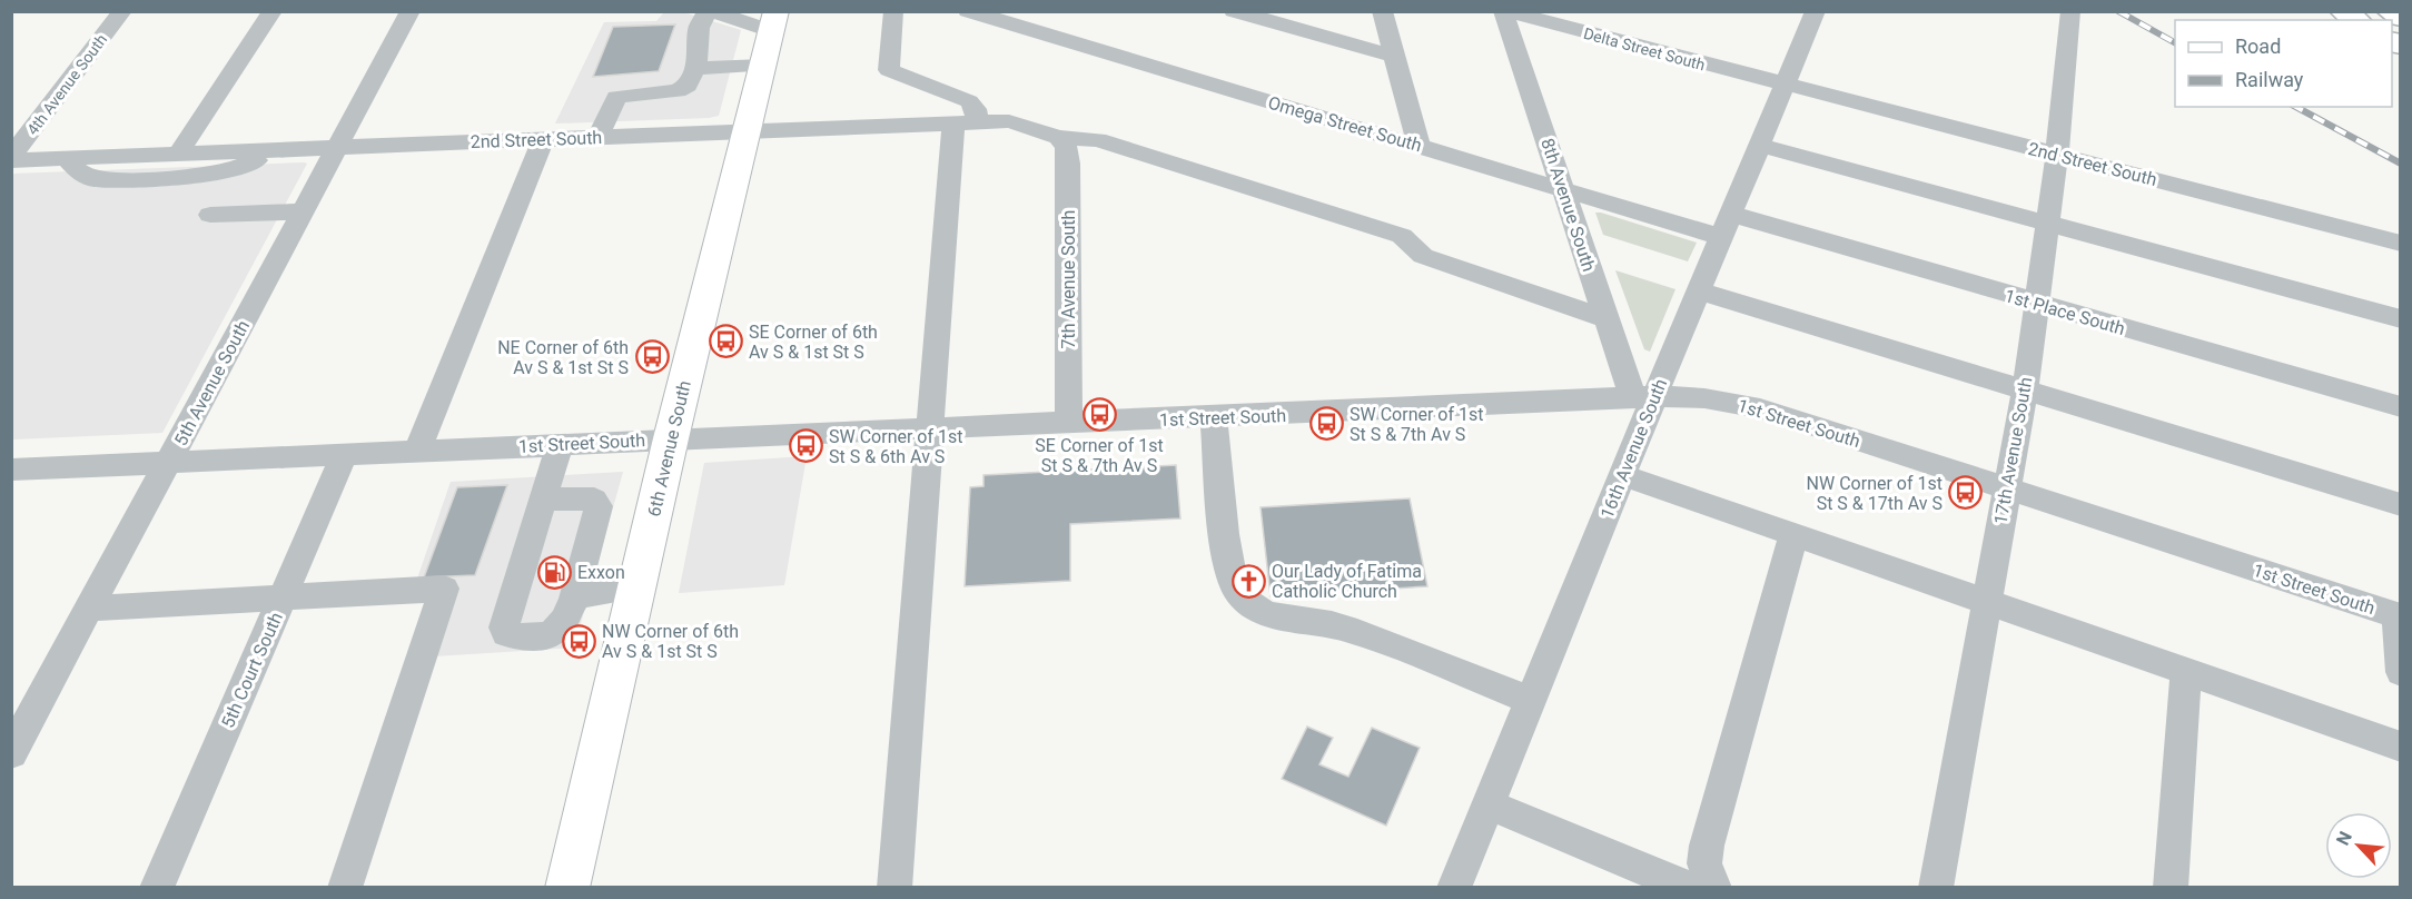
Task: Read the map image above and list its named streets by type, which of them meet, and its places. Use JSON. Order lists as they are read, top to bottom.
{
  "streets": {
    "main road": ["6th Avenue South"],
    "street": [
      "Delta Street South",
      "4th Avenue South",
      "Omega Street South",
      "2nd Street South",
      "8th Avenue South",
      "7th Avenue South",
      "1st Place South",
      "5th Avenue South",
      "1st Street South",
      "16th Avenue South",
      "17th Avenue South",
      "5th Court South"
    ]
  },
  "crossings": [
    ["Delta Street South", "2nd Street South"],
    ["Delta Street South", "8th Avenue South"],
    ["Delta Street South", "16th Avenue South"],
    ["4th Avenue South", "2nd Street South"],
    ["Omega Street South", "8th Avenue South"],
    ["Omega Street South", "1st Place South"],
    ["Omega Street South", "16th Avenue South"],
    ["2nd Street South", "8th Avenue South"],
    ["2nd Street South", "7th Avenue South"],
    ["2nd Street South", "5th Avenue South"],
    ["2nd Street South", "6th Avenue South"],
    ["2nd Street South", "16th Avenue South"],
    ["2nd Street South", "17th Avenue South"],
    ["8th Avenue South", "1st Street South"],
    ["8th Avenue South", "16th Avenue South"],
    ["7th Avenue South", "1st Street South"],
    ["1st Place South", "16th Avenue South"],
    ["1st Place South", "17th Avenue South"],
    ["5th Avenue South", "1st Street South"],
    ["1st Street South", "6th Avenue South"],
    ["1st Street South", "16th Avenue South"],
    ["1st Street South", "17th Avenue South"],
    ["1st Street South", "5th Court South"]
  ],
  "places": {
    "bus stop": [
      "SE Corner of 6th Av S & 1st St S",
      "NE Corner of 6th Av S & 1st St S",
      "SE Corner of 1st St S & 7th Av S",
      "SW Corner of 1st St S & 7th Av S",
      "SW Corner of 1st St S & 6th Av S",
      "NW Corner of 1st St S & 17th Av S",
      "NW Corner of 6th Av S & 1st St S"
    ],
    "fuel station": ["Exxon"],
    "church": ["Our Lady of Fatima Catholic Church"]
  },
  "legend": ["Road", "Railway"],
  "north": "top left"
}
